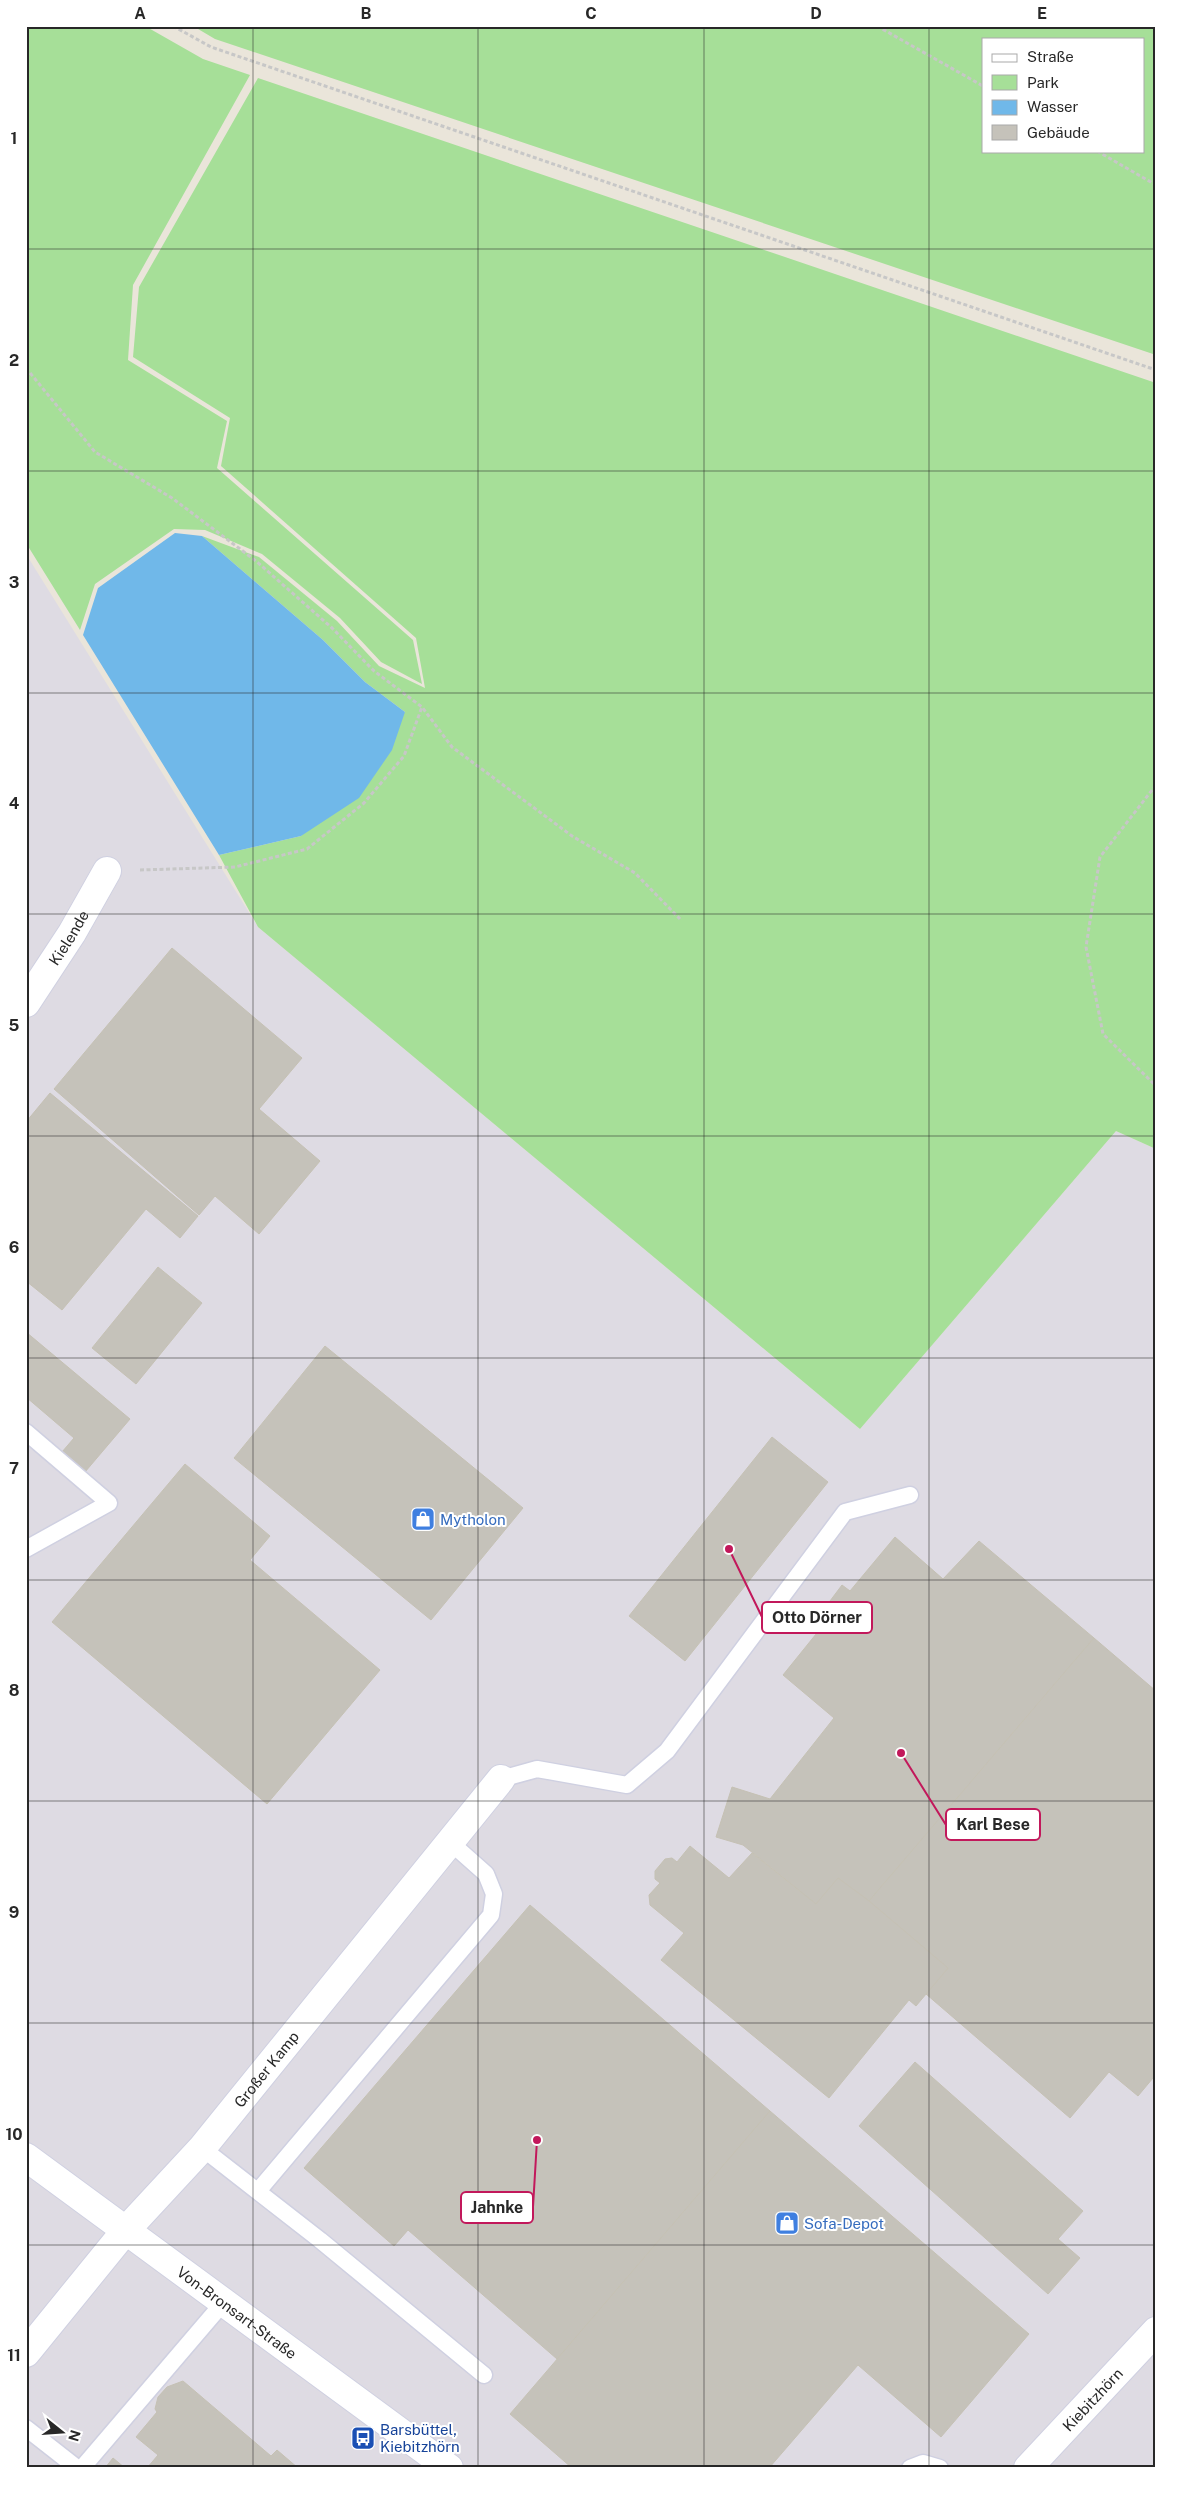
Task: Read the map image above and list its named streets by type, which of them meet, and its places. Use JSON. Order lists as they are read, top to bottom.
{
  "streets": {
    "street": [
      "Kielende",
      "Großer Kamp",
      "Von-Bronsart-Straße",
      "Kiebitzhörn"
    ]
  },
  "crossings": [
    ["Großer Kamp", "Von-Bronsart-Straße"]
  ],
  "places": {
    "shop": ["Mytholon", "Sofa-Depot"],
    "other": ["Otto Dörner", "Karl Bese", "Jahnke"],
    "bus stop": ["Barsbüttel, Kiebitzhörn"]
  },
  "legend": [
    "Straße",
    "Park",
    "Wasser",
    "Gebäude"
  ],
  "north": "right",
  "grid": {
    "columns": [
      "A",
      "B",
      "C",
      "D",
      "E"
    ],
    "rows": [
      "1",
      "2",
      "3",
      "4",
      "5",
      "6",
      "7",
      "8",
      "9",
      "10",
      "11"
    ]
  }
}
